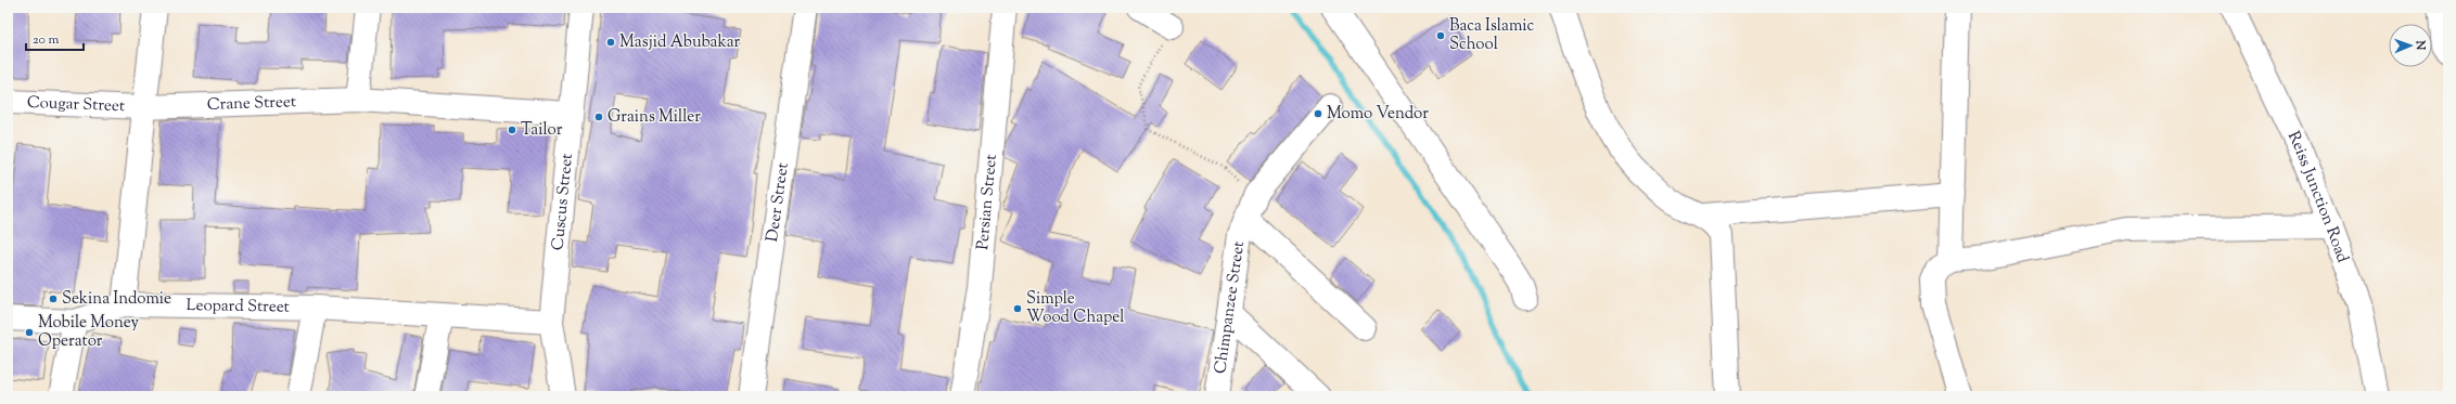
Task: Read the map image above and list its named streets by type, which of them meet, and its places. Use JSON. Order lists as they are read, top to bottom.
{
  "streets": {
    "street": [
      "Crane Street",
      "Cougar Street",
      "Reiss Junction Road",
      "Cuscus Street",
      "Deer Street",
      "Persian Street",
      "Leopard Street",
      "Chimpanzee Street"
    ]
  },
  "crossings": [
    ["Crane Street", "Cougar Street"],
    ["Crane Street", "Cuscus Street"],
    ["Cuscus Street", "Leopard Street"]
  ],
  "places": [
    "Baca Islamic School",
    "Masjid Abubakar",
    "Momo Vendor",
    "Grains Miller",
    "Tailor",
    "Sekina Indomie",
    "Simple Wood Chapel",
    "Mobile Money Operator"
  ],
  "scale_bar": "20 m",
  "north": "right"
}
